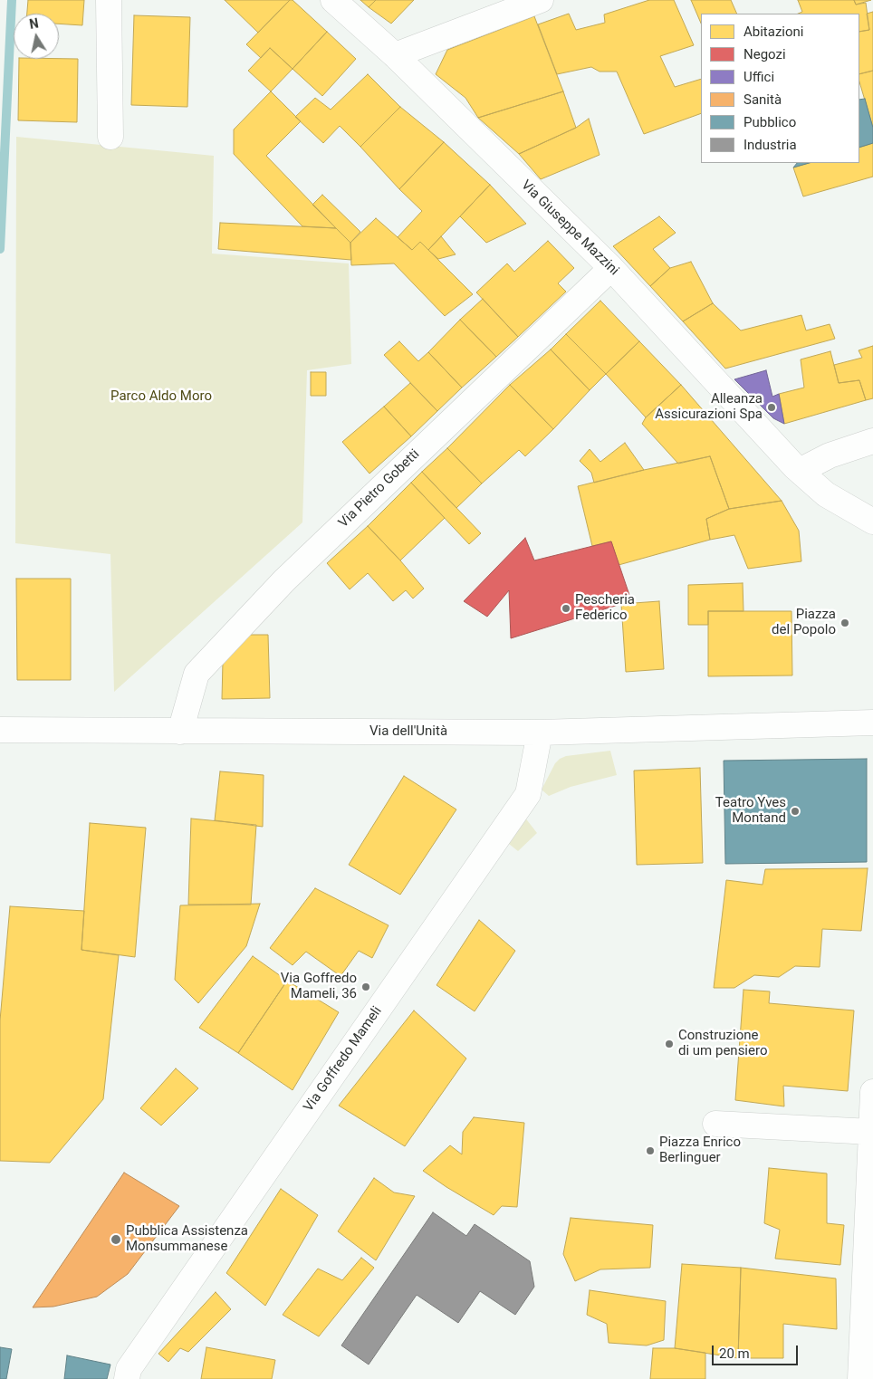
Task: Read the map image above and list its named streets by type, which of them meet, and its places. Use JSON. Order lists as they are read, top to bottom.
{
  "streets": {
    "street": [
      "Via Giuseppe Mazzini",
      "Via Pietro Gobetti",
      "Via dell'Unità",
      "Via Goffredo Mameli"
    ]
  },
  "crossings": [
    ["Via Giuseppe Mazzini", "Via Pietro Gobetti"],
    ["Via Pietro Gobetti", "Via dell'Unità"],
    ["Via dell'Unità", "Via Goffredo Mameli"]
  ],
  "parks": ["Parco Aldo Moro"],
  "places": [
    "Alleanza Assicurazioni Spa",
    "Pescheria Federico",
    "Piazza del Popolo",
    "Teatro Yves Montand",
    "Via Goffredo Mameli, 36",
    "Construzione di um pensiero",
    "Piazza Enrico Berlinguer",
    "Pubblica Assistenza Monsummanese"
  ],
  "legend": [
    "Abitazioni",
    "Negozi",
    "Uffici",
    "Sanità",
    "Pubblico",
    "Industria"
  ],
  "scale_bar": "20 m",
  "north": "top"
}
